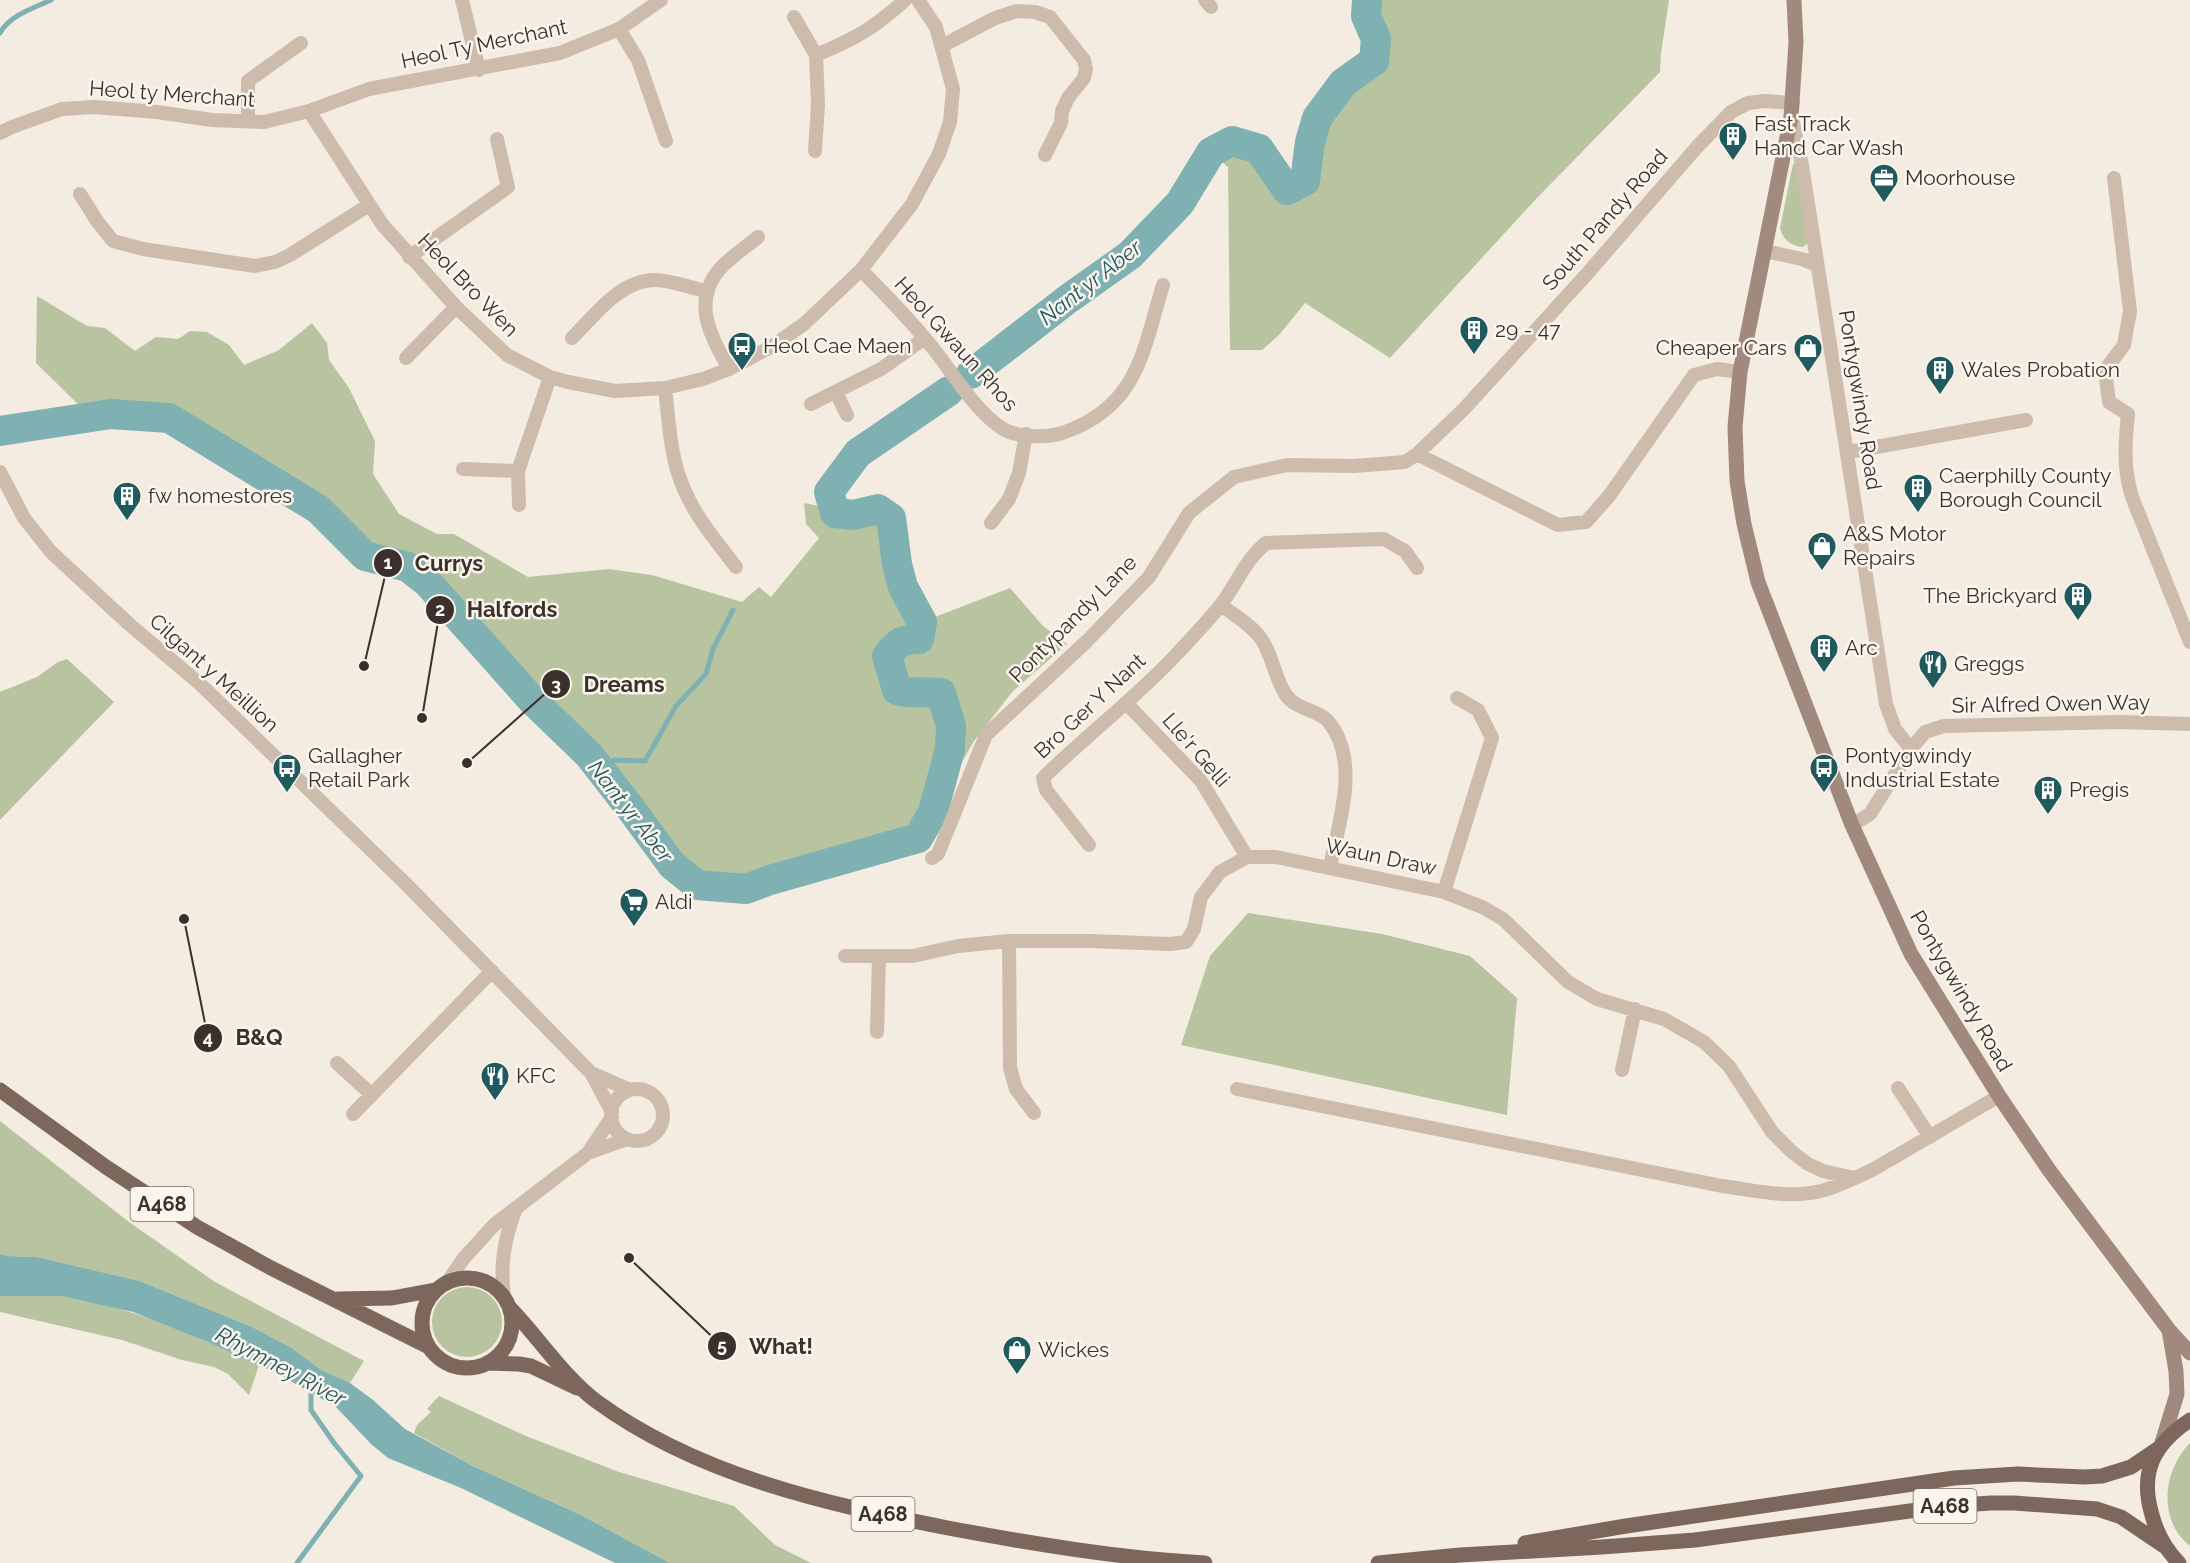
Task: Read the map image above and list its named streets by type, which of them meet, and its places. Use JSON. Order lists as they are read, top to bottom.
{
  "streets": {
    "main road": ["Pontygwindy Road", "A468"],
    "street": [
      "Heol Ty Merchant",
      "Heol ty Merchant",
      "South Pandy Road",
      "Heol Bro Wen",
      "Heol Gwaun Rhos",
      "Pontypandy Lane",
      "Cilgant y Meillion",
      "Sir Alfred Owen Way",
      "Bro Ger Y Nant",
      "Lle'r Gelli",
      "Waun Draw"
    ]
  },
  "crossings": [
    ["Heol Ty Merchant", "Heol ty Merchant"],
    ["Heol Ty Merchant", "Heol Bro Wen"],
    ["Heol ty Merchant", "Heol Bro Wen"],
    ["South Pandy Road", "Pontygwindy Road"],
    ["South Pandy Road", "Pontypandy Lane"],
    ["Heol Bro Wen", "Heol Gwaun Rhos"],
    ["Pontygwindy Road", "Sir Alfred Owen Way"],
    ["Pontygwindy Road", "A468"],
    ["Bro Ger Y Nant", "Lle'r Gelli"],
    ["Lle'r Gelli", "Waun Draw"]
  ],
  "water": ["Nant yr Aber", "Rhymney River"],
  "places": {
    "building": [
      "Fast Track Hand Car Wash",
      "29 - 47",
      "Wales Probation",
      "Caerphilly County Borough Council",
      "fw homestores",
      "The Brickyard",
      "Arc",
      "Pregis"
    ],
    "office": ["Moorhouse"],
    "bus stop": ["Heol Cae Maen", "Gallagher Retail Park", "Pontygwindy Industrial Estate"],
    "shop": ["Cheaper Cars", "A&S Motor Repairs", "Wickes"],
    "other": [
      "Currys",
      "Halfords",
      "Dreams",
      "B&Q",
      "What!"
    ],
    "restaurant": ["Greggs", "KFC"],
    "supermarket": ["Aldi"]
  }
}
